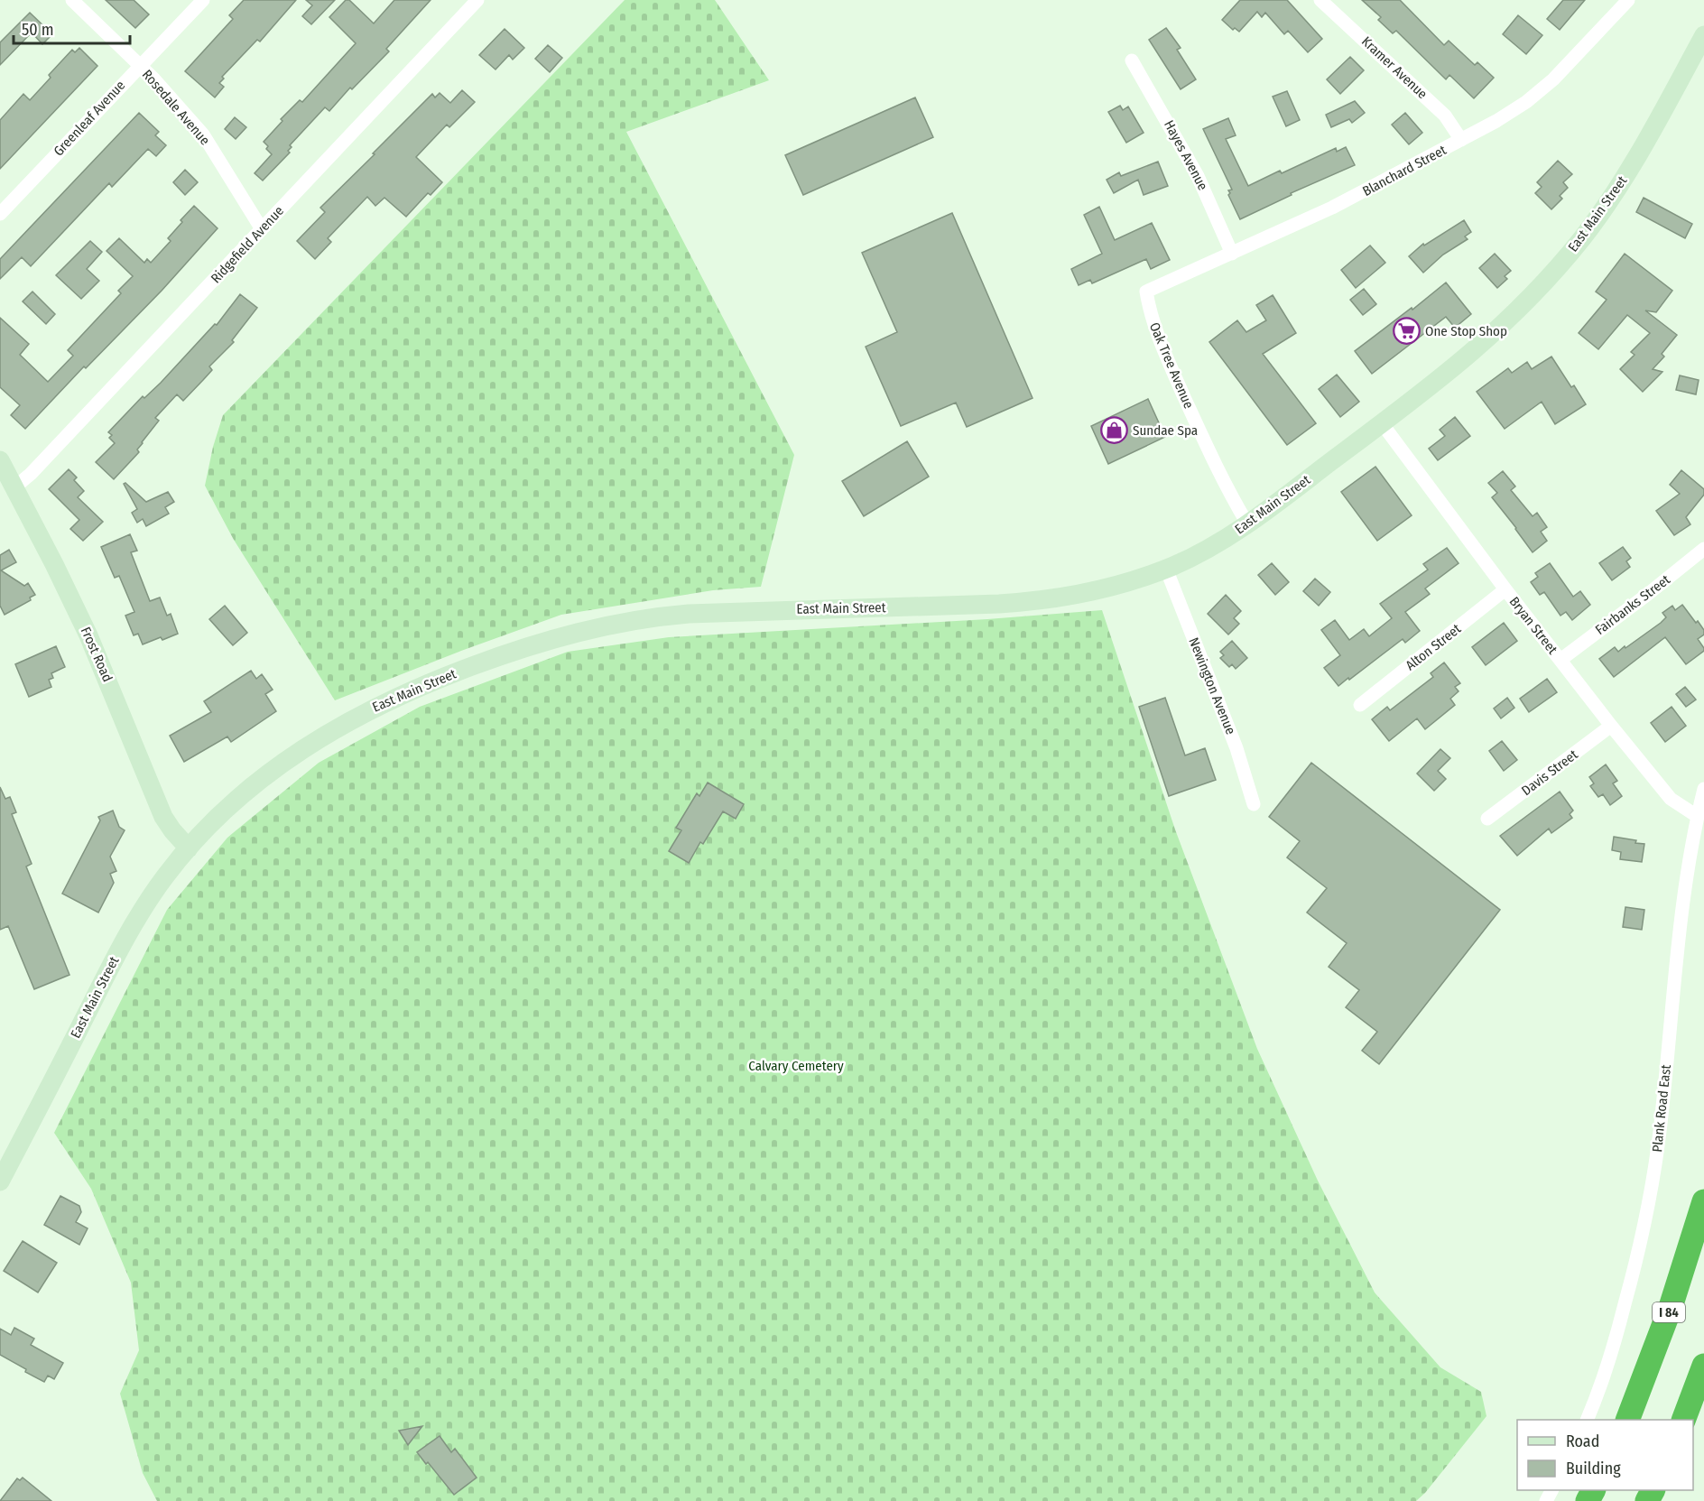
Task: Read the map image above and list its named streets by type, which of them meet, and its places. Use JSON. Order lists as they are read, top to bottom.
{
  "streets": {
    "highway": ["I 84"],
    "main road": ["East Main Street", "Frost Road"],
    "street": [
      "Kramer Avenue",
      "Rosedale Avenue",
      "Greenleaf Avenue",
      "Hayes Avenue",
      "Blanchard Street",
      "Ridgefield Avenue",
      "Oak Tree Avenue",
      "Fairbanks Street",
      "Bryan Street",
      "Alton Street",
      "Newington Avenue",
      "Davis Street",
      "Plank Road East"
    ]
  },
  "crossings": [
    ["Kramer Avenue", "Blanchard Street"],
    ["Rosedale Avenue", "Greenleaf Avenue"],
    ["Rosedale Avenue", "Ridgefield Avenue"],
    ["Hayes Avenue", "Blanchard Street"],
    ["Blanchard Street", "Oak Tree Avenue"],
    ["East Main Street", "Oak Tree Avenue"],
    ["East Main Street", "Bryan Street"],
    ["East Main Street", "Frost Road"],
    ["East Main Street", "Newington Avenue"],
    ["Ridgefield Avenue", "Frost Road"],
    ["Fairbanks Street", "Bryan Street"],
    ["Bryan Street", "Alton Street"],
    ["Bryan Street", "Davis Street"],
    ["Bryan Street", "Plank Road East"]
  ],
  "parks": ["Calvary Cemetery"],
  "places": {
    "supermarket": ["One Stop Shop"],
    "shop": ["Sundae Spa"]
  },
  "legend": ["Road", "Building"],
  "scale_bar": "50 m"
}
